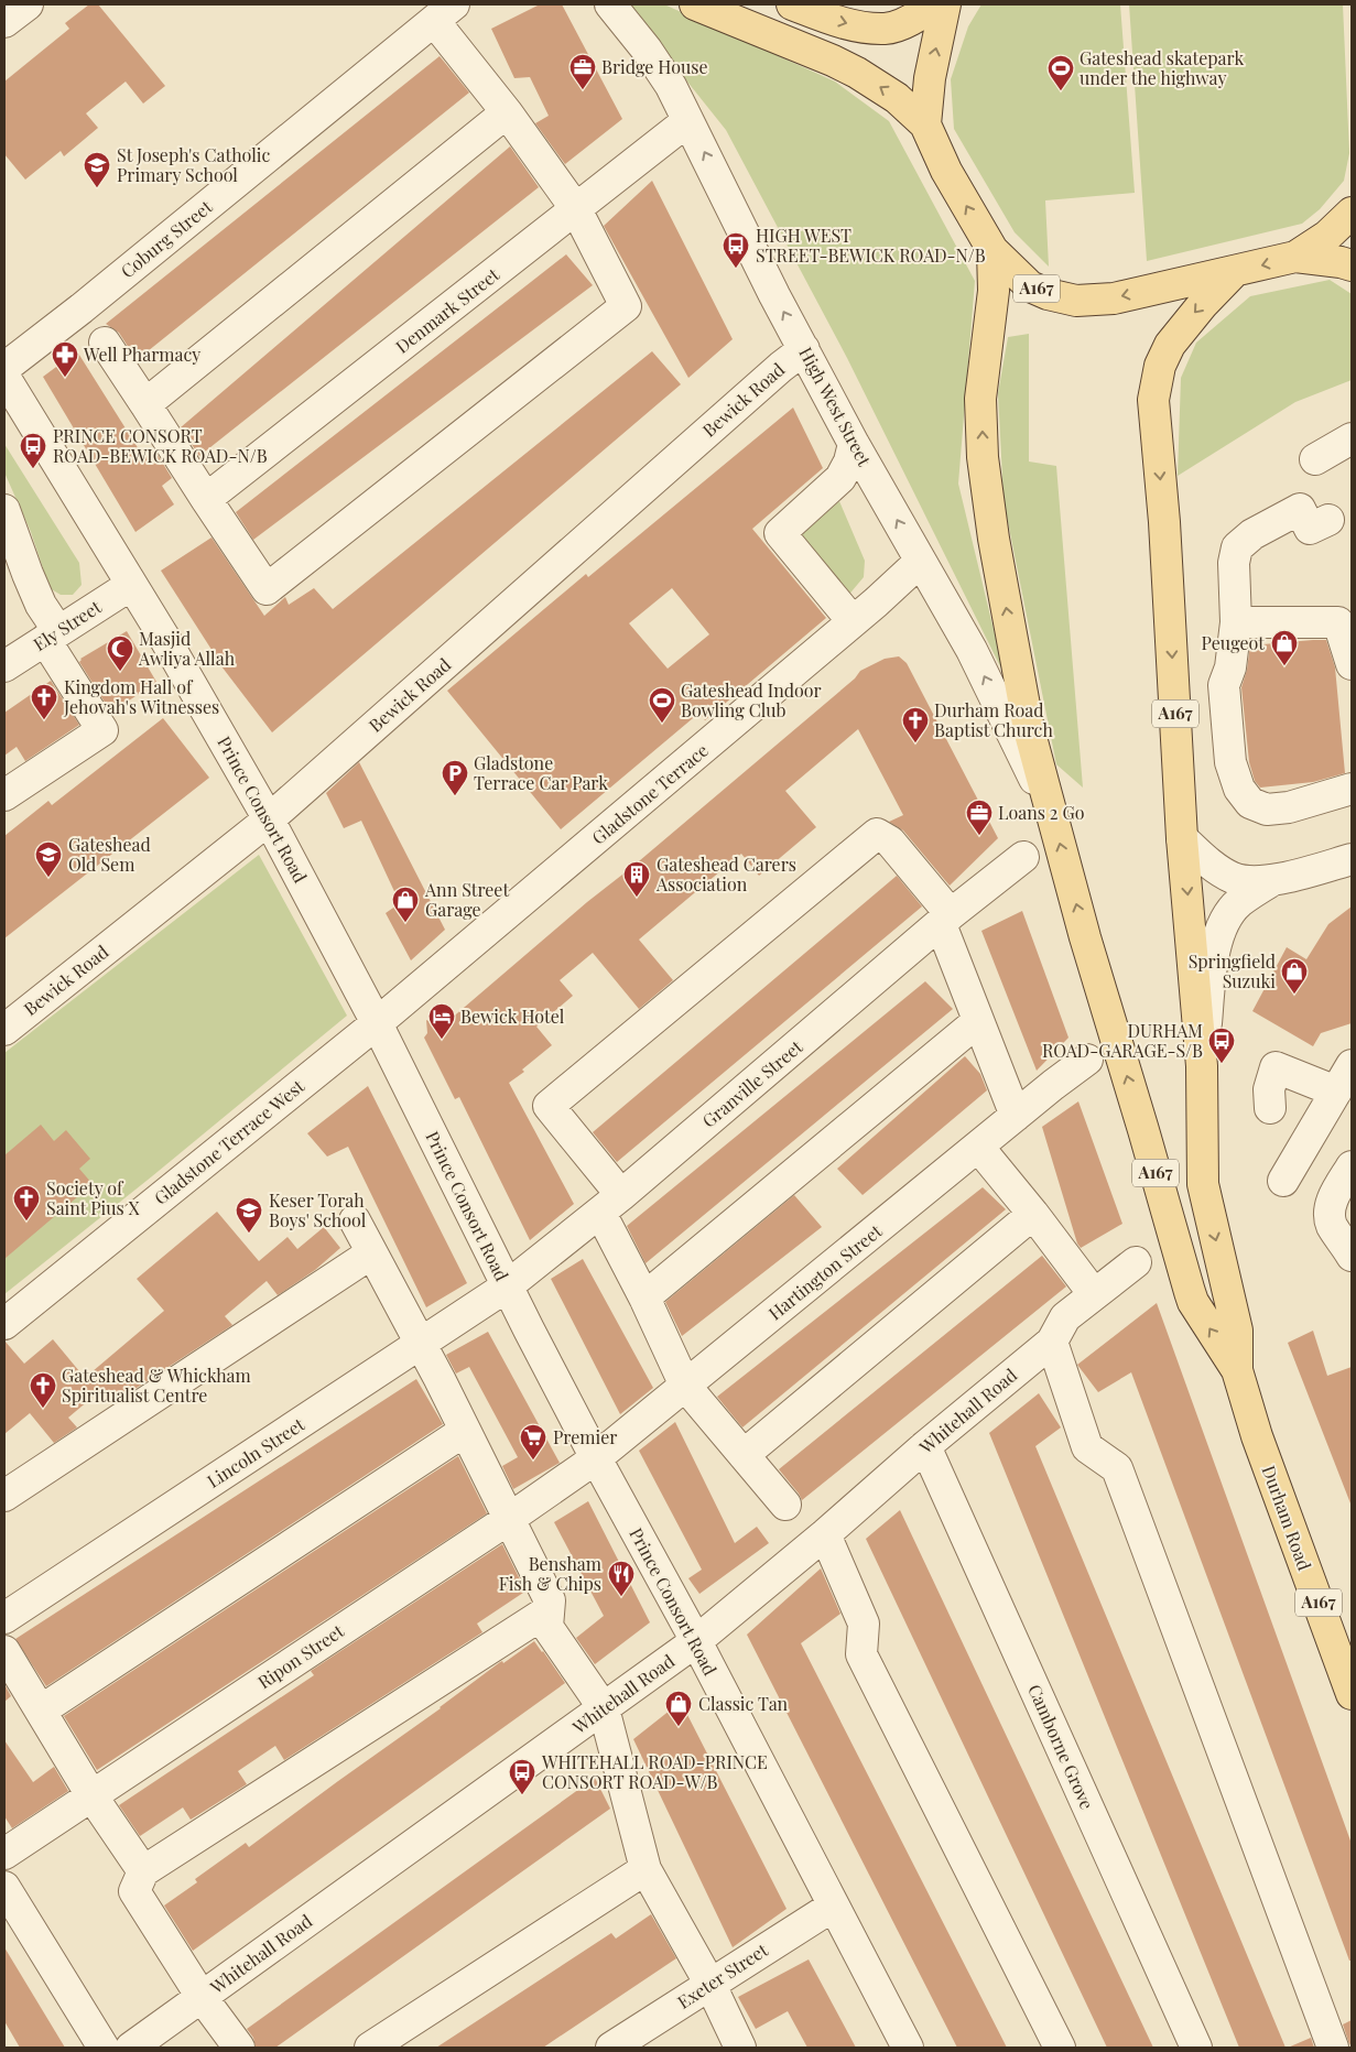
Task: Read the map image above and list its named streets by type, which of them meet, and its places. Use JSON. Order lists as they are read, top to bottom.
{
  "streets": {
    "main road": ["A167", "Durham Road"],
    "street": [
      "Coburg Street",
      "Denmark Street",
      "Bewick Road",
      "High West Street",
      "Ely Street",
      "Gladstone Terrace",
      "Prince Consort Road",
      "Granville Street",
      "Gladstone Terrace West",
      "Hartington Street",
      "Whitehall Road",
      "Lincoln Street",
      "Ripon Street",
      "Camborne Grove",
      "Exeter Street"
    ]
  },
  "crossings": [
    ["A167", "High West Street"],
    ["A167", "Durham Road"],
    ["Denmark Street", "High West Street"],
    ["Bewick Road", "High West Street"],
    ["Bewick Road", "Prince Consort Road"],
    ["High West Street", "Gladstone Terrace"],
    ["Ely Street", "Prince Consort Road"],
    ["Gladstone Terrace", "Prince Consort Road"],
    ["Gladstone Terrace", "Gladstone Terrace West"],
    ["Prince Consort Road", "Granville Street"],
    ["Prince Consort Road", "Gladstone Terrace West"],
    ["Prince Consort Road", "Hartington Street"],
    ["Prince Consort Road", "Whitehall Road"],
    ["Prince Consort Road", "Lincoln Street"],
    ["Prince Consort Road", "Ripon Street"],
    ["Prince Consort Road", "Exeter Street"],
    ["Granville Street", "Lincoln Street"],
    ["Hartington Street", "Ripon Street"],
    ["Whitehall Road", "Camborne Grove"]
  ],
  "one_way": ["High West Street"],
  "places": {
    "office": ["Bridge House", "Loans 2 Go"],
    "sports": ["Gateshead skatepark under the highway", "Gateshead Indoor Bowling Club"],
    "school or university": ["St Joseph's Catholic Primary School", "Gateshead Old Sem", "Keser Torah Boys' School"],
    "bus stop": [
      "HIGH WEST STREET-BEWICK ROAD-N/B",
      "PRINCE CONSORT ROAD-BEWICK ROAD-N/B",
      "DURHAM ROAD-GARAGE-S/B",
      "WHITEHALL ROAD-PRINCE CONSORT ROAD-W/B"
    ],
    "pharmacy": ["Well Pharmacy"],
    "shop": [
      "Peugeot",
      "Ann Street Garage",
      "Springfield Suzuki",
      "Classic Tan"
    ],
    "mosque": ["Masjid Awliya Allah"],
    "church": [
      "Kingdom Hall of Jehovah's Witnesses",
      "Durham Road Baptist Church",
      "Society of Saint Pius X",
      "Gateshead & Whickham Spiritualist Centre"
    ],
    "parking": ["Gladstone Terrace Car Park"],
    "building": ["Gateshead Carers Association"],
    "hotel": ["Bewick Hotel"],
    "supermarket": ["Premier"],
    "restaurant": ["Bensham Fish & Chips"]
  }
}
